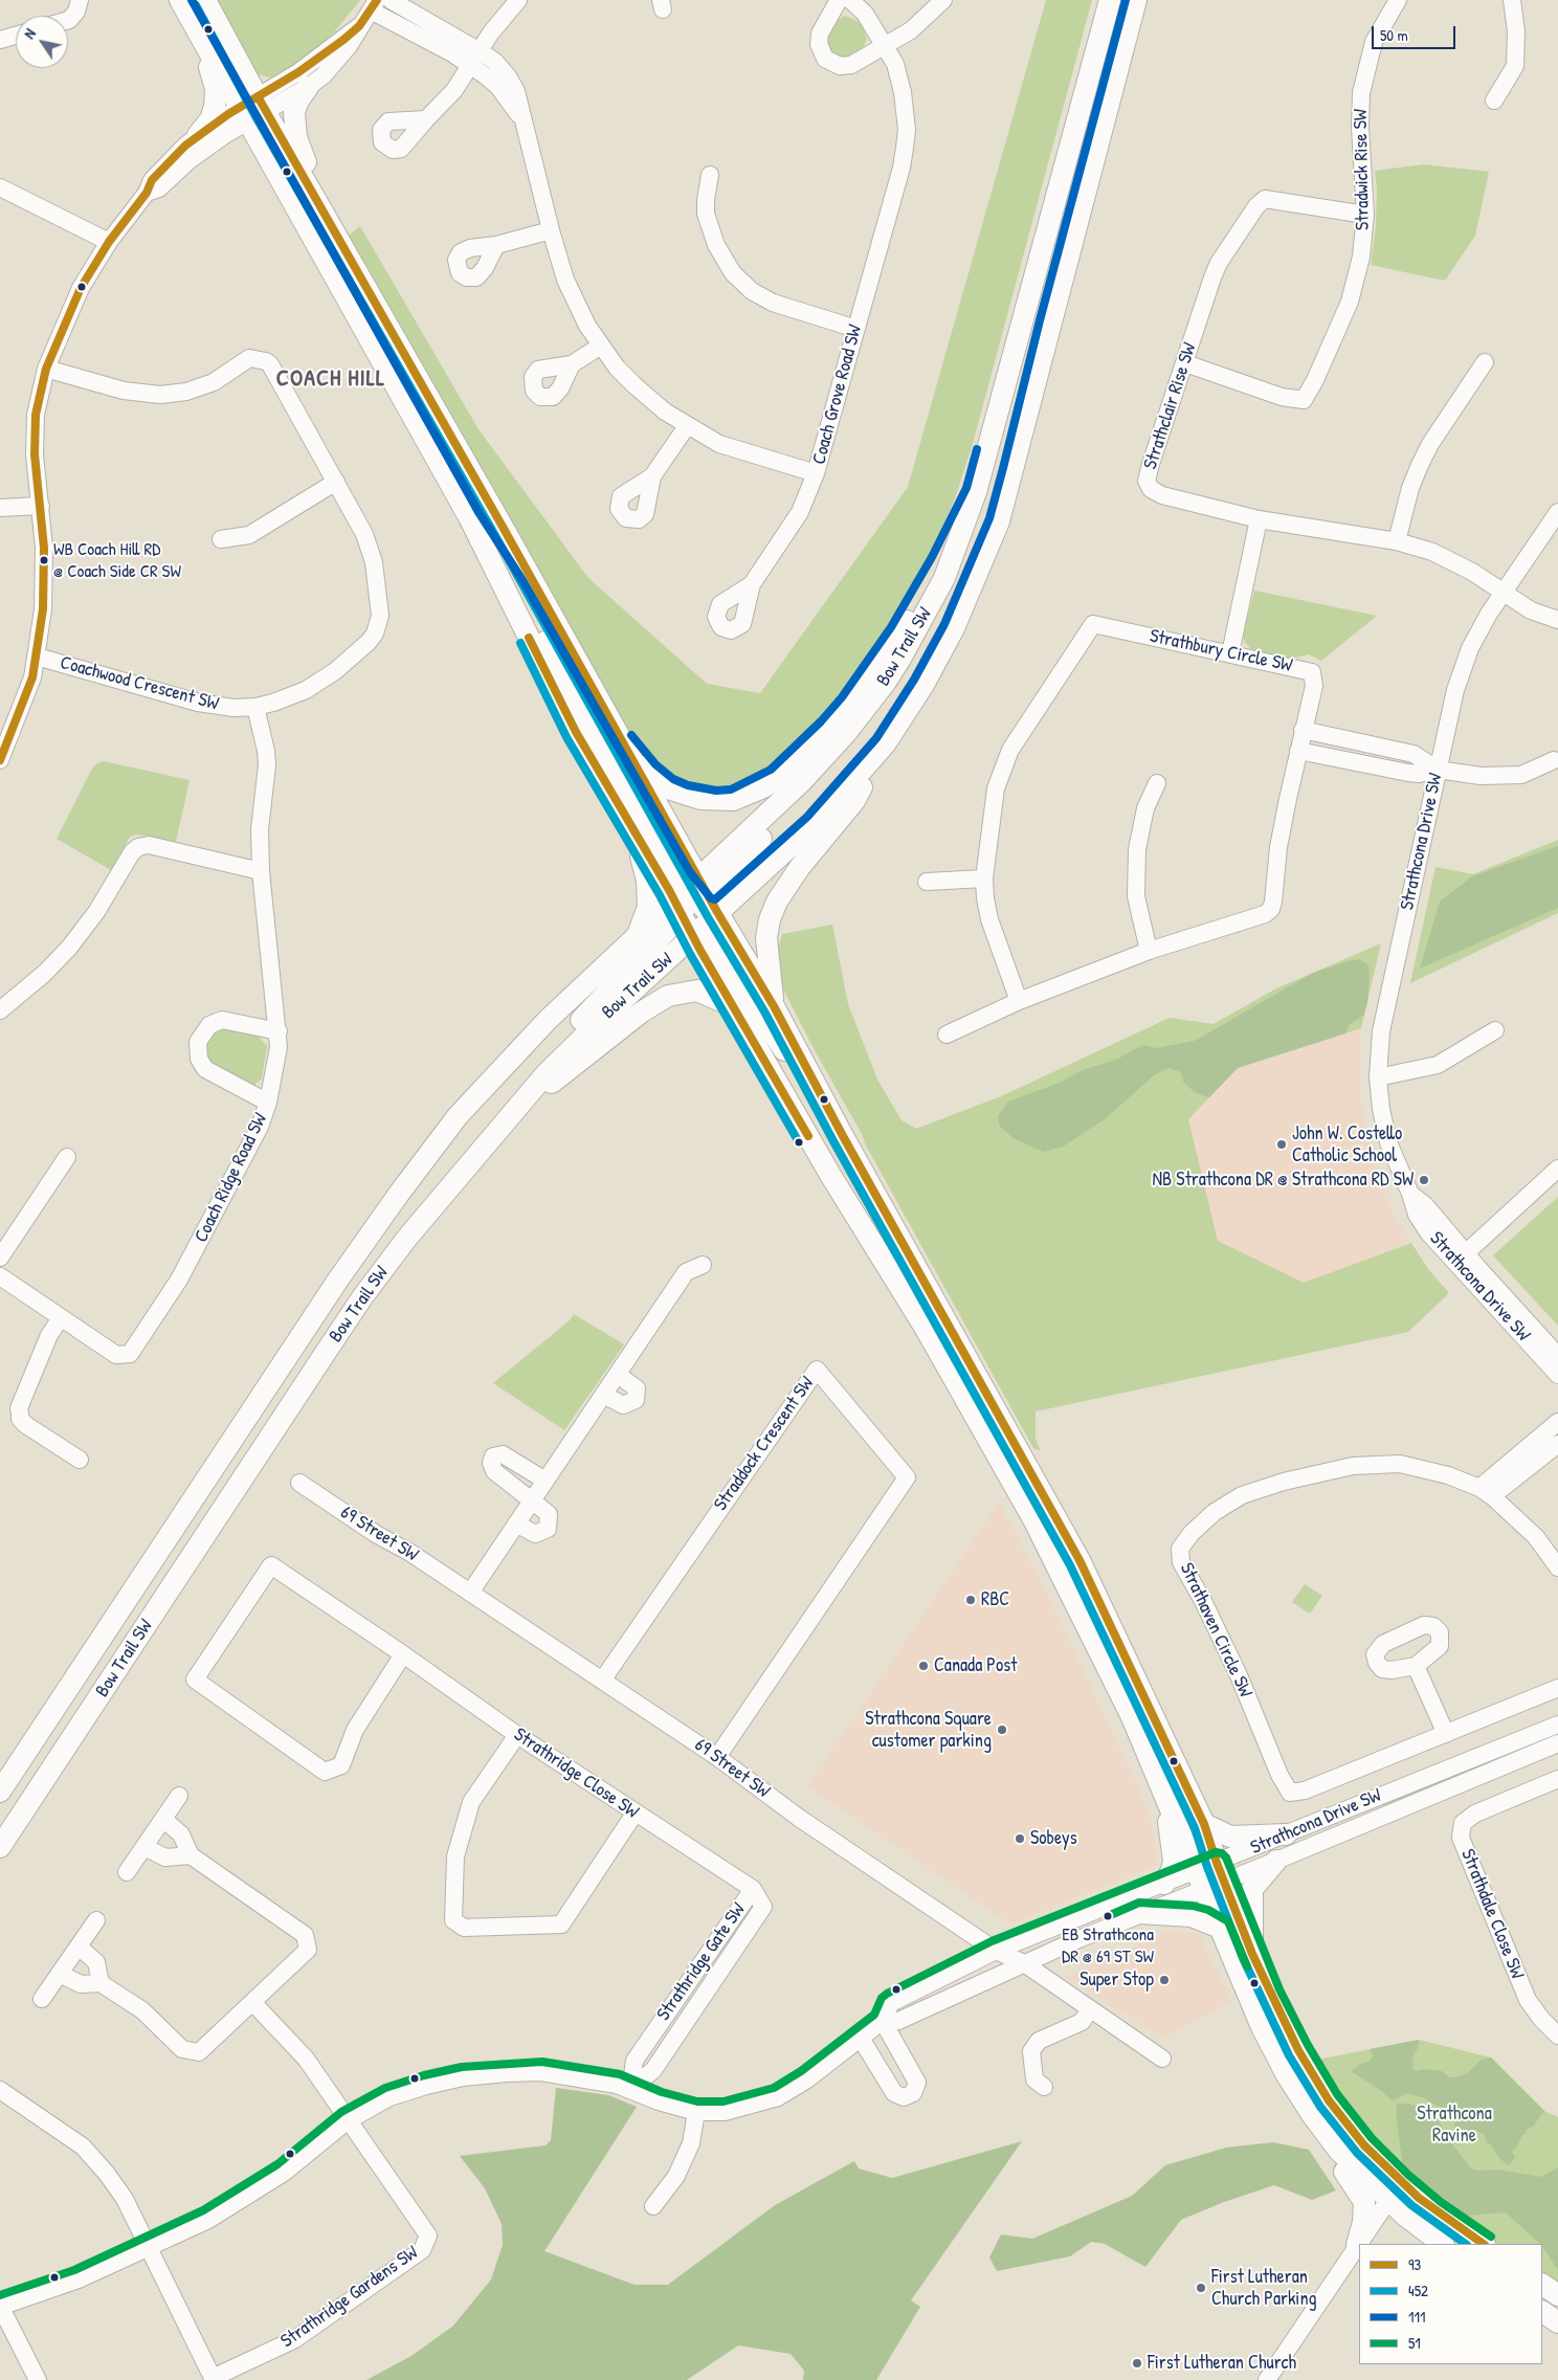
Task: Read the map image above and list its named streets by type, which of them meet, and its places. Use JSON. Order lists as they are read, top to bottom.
{
  "streets": {
    "main road": ["Bow Trail SW"],
    "street": [
      "Stradwick Rise SW",
      "Coach Grove Road SW",
      "Strathclair Rise SW",
      "Strathbury Circle SW",
      "Coachwood Crescent SW",
      "Strathcona Drive SW",
      "Coach Ridge Road SW",
      "Straddock Crescent SW",
      "69 Street SW",
      "Strathaven Circle SW",
      "Strathridge Close SW",
      "Strathdale Close SW",
      "Strathridge Gate SW",
      "Strathridge Gardens SW"
    ]
  },
  "crossings": [
    ["Stradwick Rise SW", "Strathclair Rise SW"],
    ["Strathclair Rise SW", "Strathcona Drive SW"],
    ["Coachwood Crescent SW", "Coach Ridge Road SW"],
    ["Strathcona Drive SW", "69 Street SW"],
    ["Strathcona Drive SW", "Strathridge Gate SW"],
    ["Strathcona Drive SW", "Strathridge Gardens SW"],
    ["Straddock Crescent SW", "69 Street SW"],
    ["Strathridge Close SW", "Strathridge Gate SW"]
  ],
  "districts": ["COACH HILL"],
  "parks": ["Strathcona Ravine"],
  "places": [
    "WB Coach Hill RD @ Coach Side CR SW",
    "John W. Costello Catholic School",
    "NB Strathcona DR @ Strathcona RD SW",
    "RBC",
    "Canada Post",
    "Strathcona Square customer parking",
    "Sobeys",
    "EB Strathcona DR @ 69 ST SW",
    "Super Stop",
    "First Lutheran Church Parking",
    "First Lutheran Church"
  ],
  "lines": [
    "transit line 93",
    "transit line 111",
    "transit line 452",
    "transit line 51"
  ],
  "legend": [
    "93",
    "452",
    "111",
    "51"
  ],
  "scale_bar": "50 m",
  "north": "top left"
}
